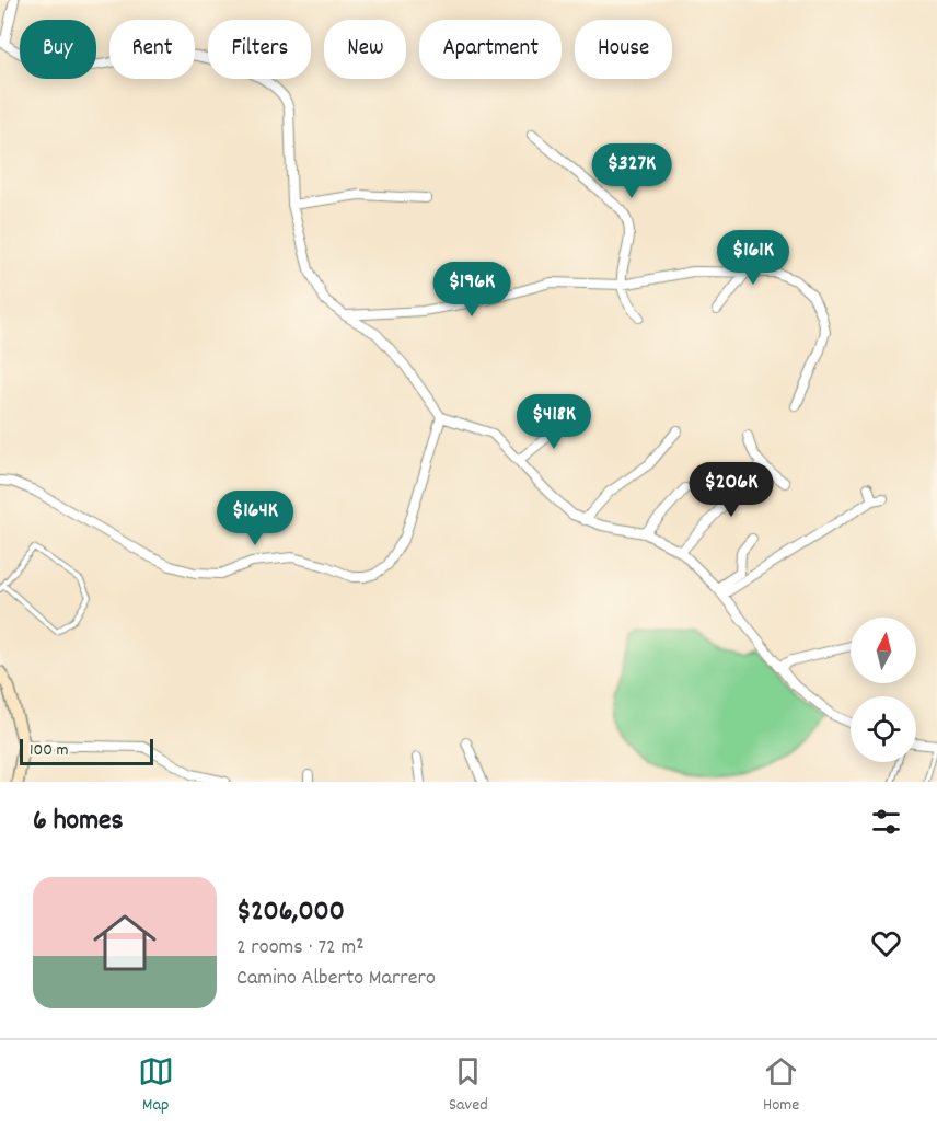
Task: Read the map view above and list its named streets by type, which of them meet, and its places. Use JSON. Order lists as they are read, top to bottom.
{
  "scale_bar": "100 m",
  "north": "top",
  "page": {
    "chip": [
      "Buy",
      "Rent",
      "Filters",
      "New",
      "Apartment",
      "House"
    ],
    "price": [
      "$327K",
      "$161K",
      "$196K",
      "$418K",
      "$206K",
      "$164K"
    ],
    "scale": "100 m",
    "heading": "6 homes",
    "list": [
      {
        "name": "$206,000",
        "note": "2 rooms · 72 m² · Camino Alberto Marrero"
      }
    ],
    "tabs": ["Map", "Saved", "Home"]
  }
}
